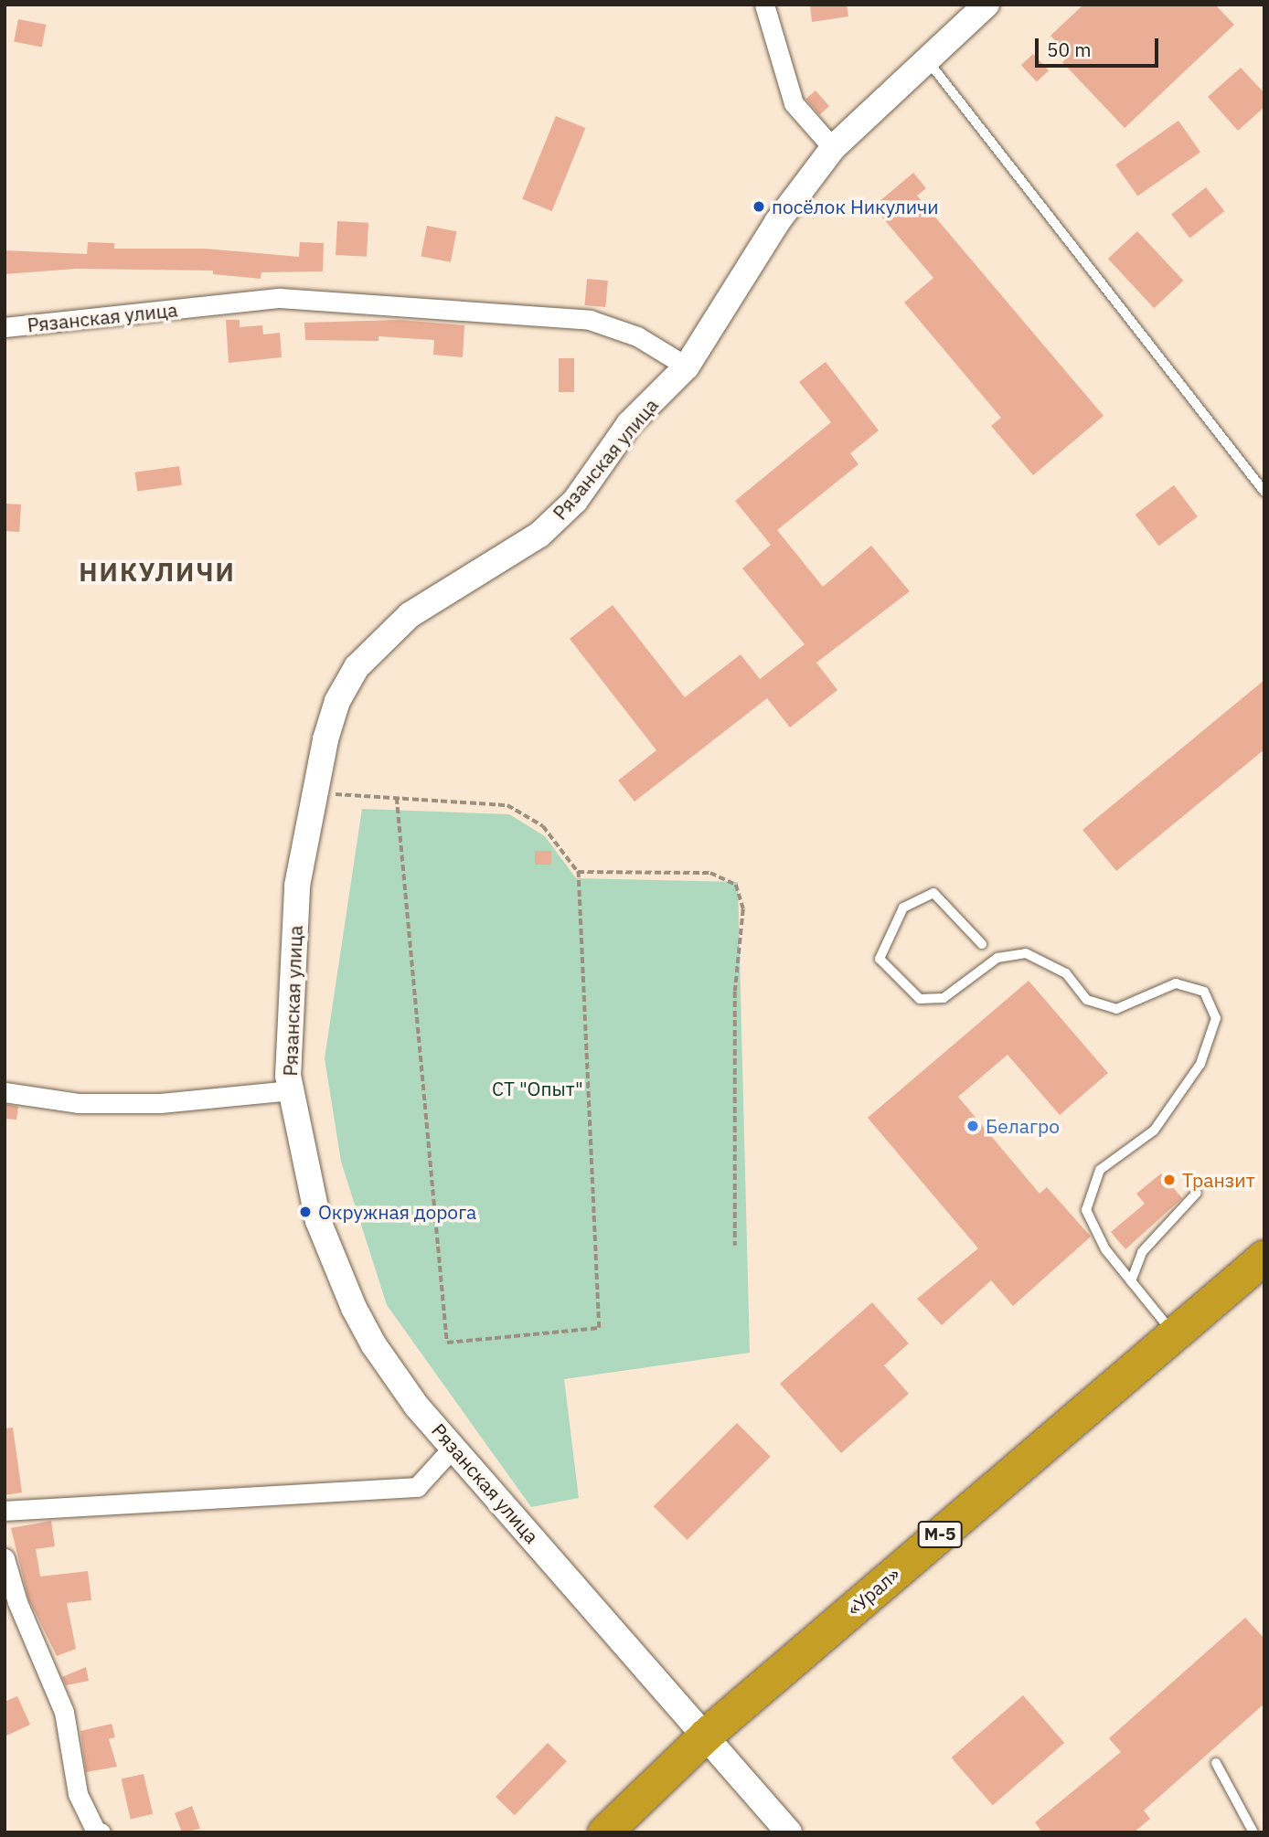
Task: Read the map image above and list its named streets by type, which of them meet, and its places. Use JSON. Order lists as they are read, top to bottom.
{
  "streets": {
    "highway": ["М-5", "«Урал»"],
    "street": ["Рязанская улица"]
  },
  "crossings": [
    ["Рязанская улица", "«Урал»"]
  ],
  "districts": ["НИКУЛИЧИ"],
  "parks": ["СТ \"Опыт\""],
  "places": [
    "посёлок Никуличи",
    "Белагро",
    "Транзит",
    "Окружная дорога"
  ],
  "scale_bar": "50 m"
}
